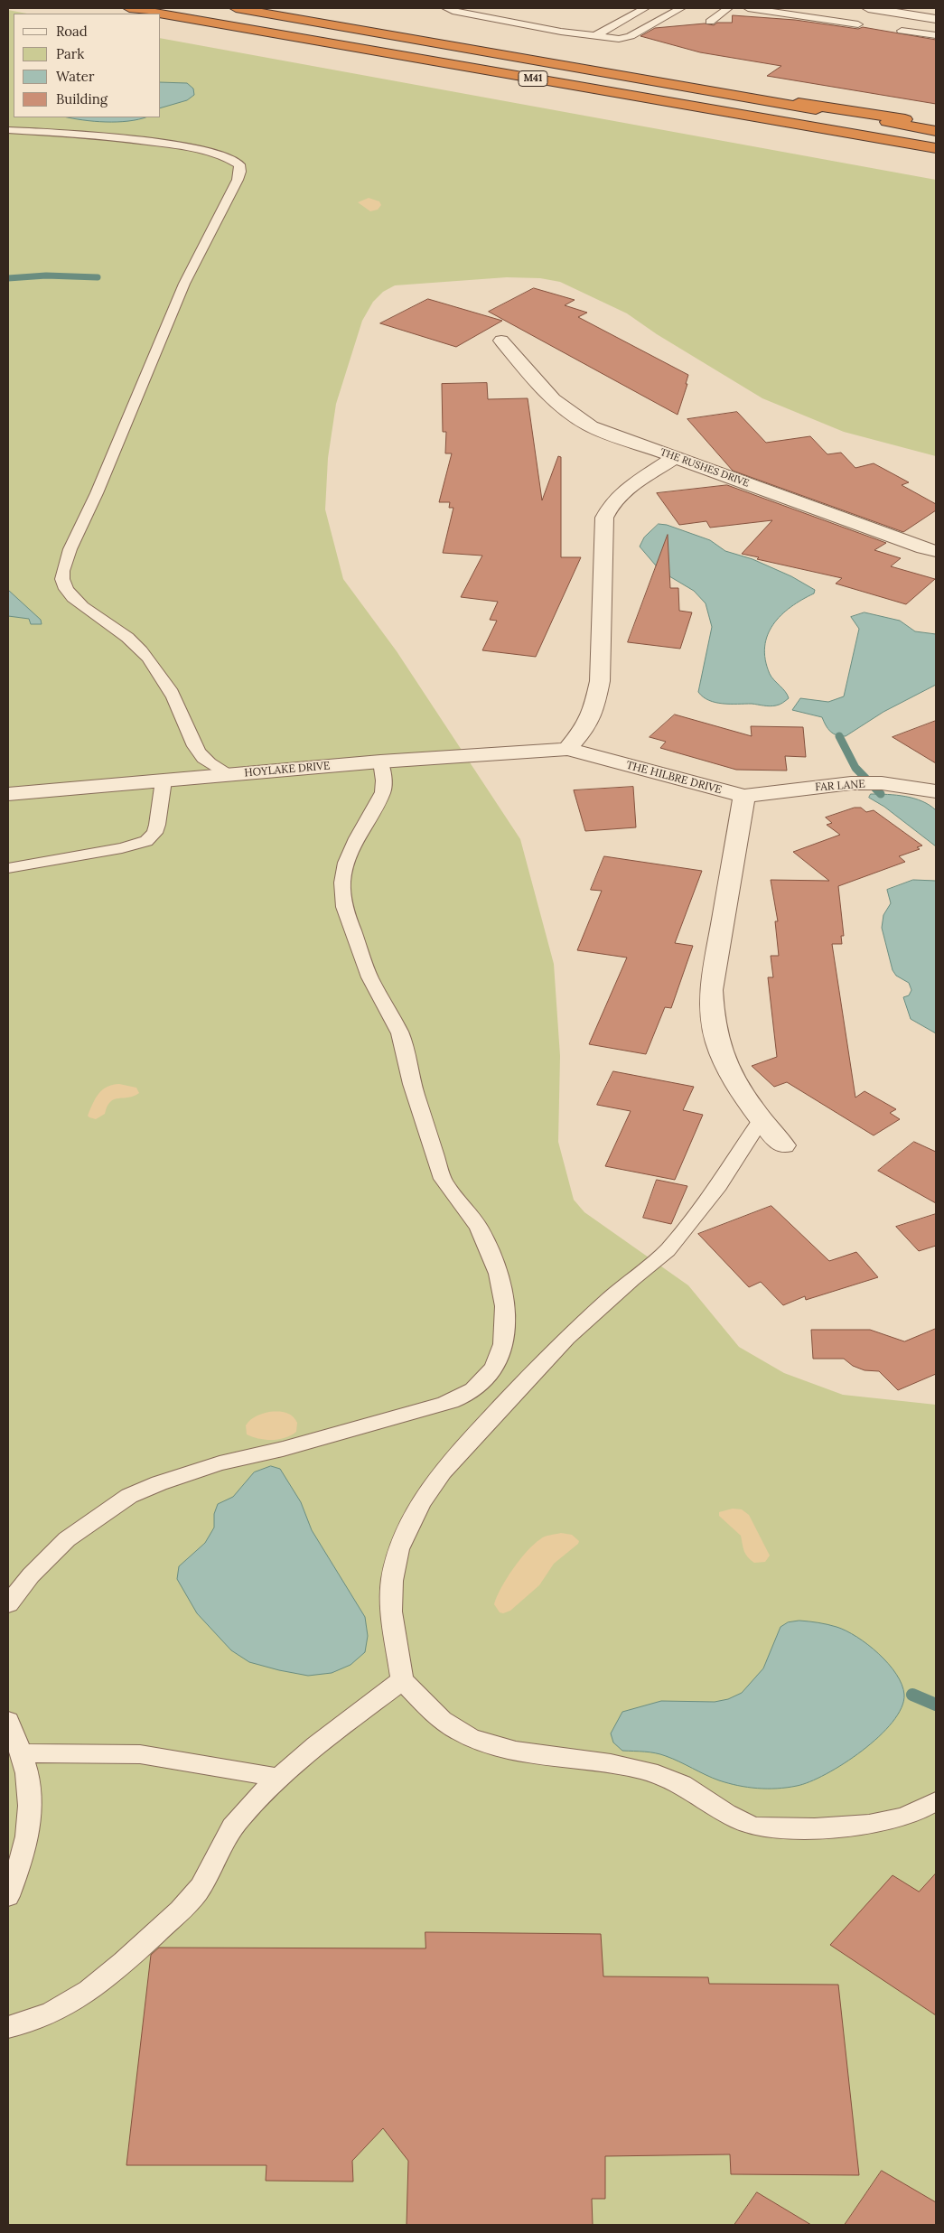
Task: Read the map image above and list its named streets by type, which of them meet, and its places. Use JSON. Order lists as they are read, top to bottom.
{
  "streets": {
    "highway": ["M41"],
    "street": [
      "THE RUSHES DRIVE",
      "HOYLAKE DRIVE",
      "THE HILBRE DRIVE",
      "FAR LANE"
    ]
  },
  "crossings": [
    ["HOYLAKE DRIVE", "THE HILBRE DRIVE"],
    ["THE HILBRE DRIVE", "FAR LANE"]
  ],
  "legend": [
    "Road",
    "Park",
    "Water",
    "Building"
  ]
}
